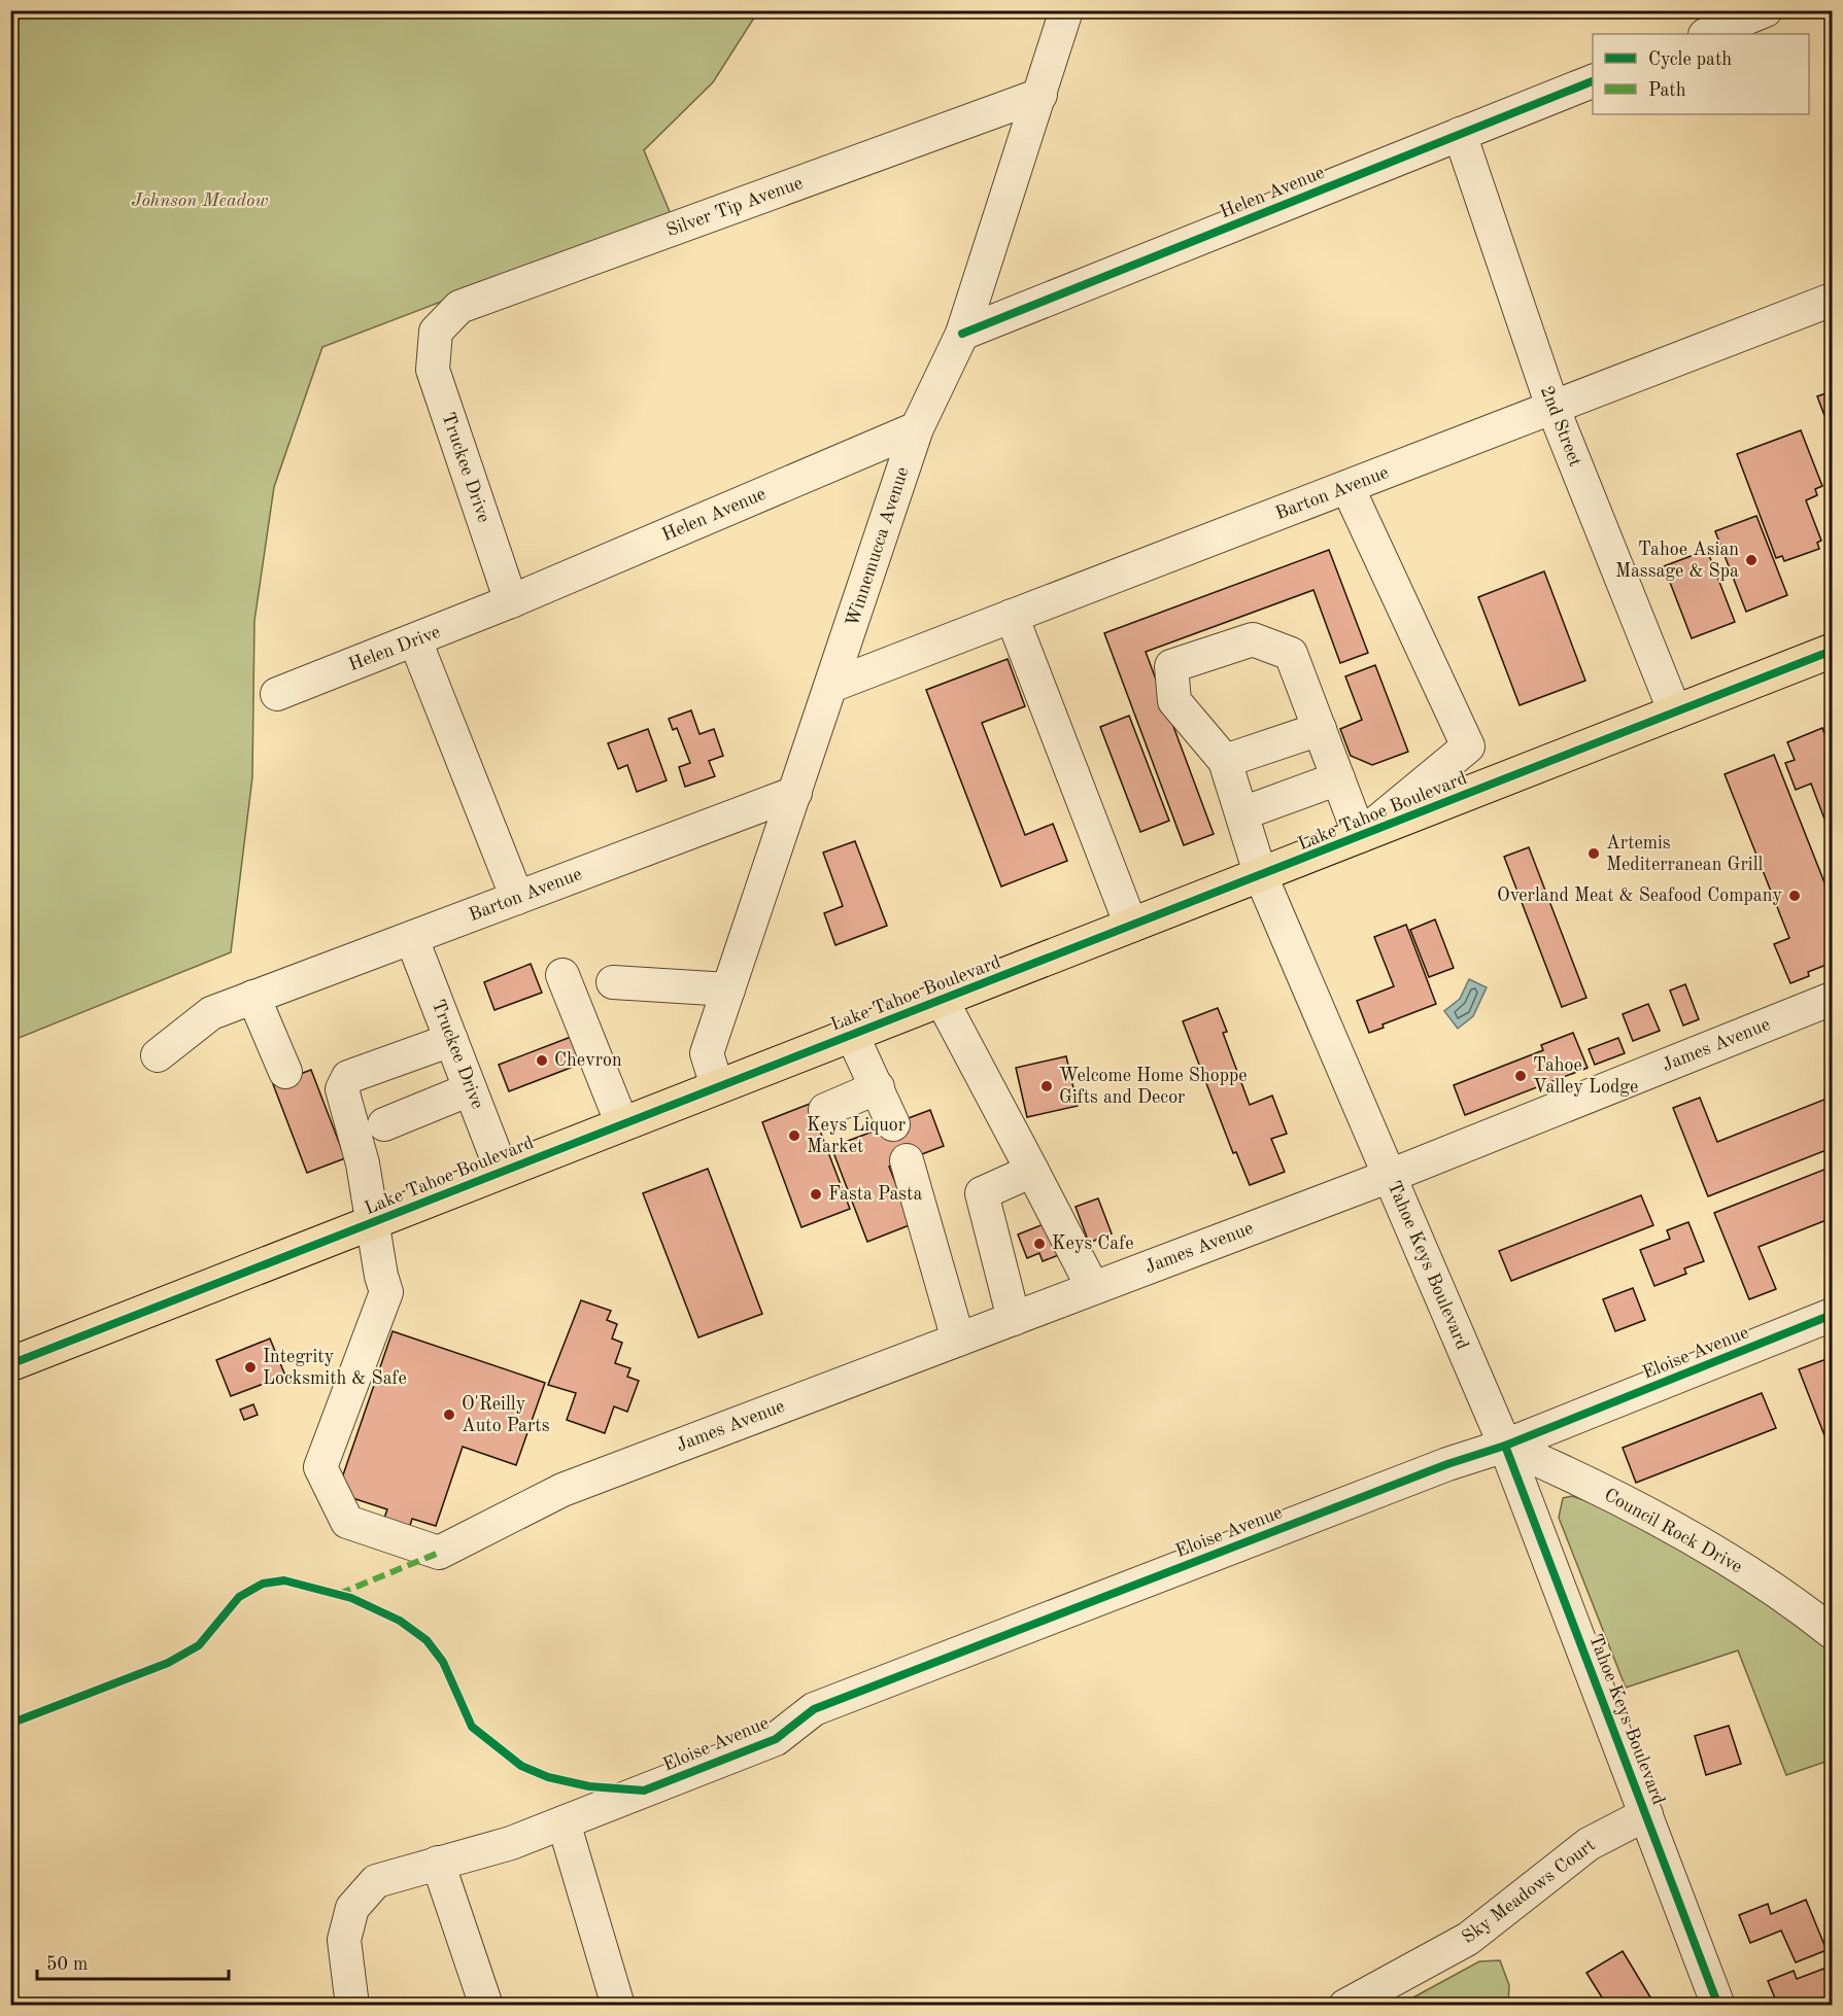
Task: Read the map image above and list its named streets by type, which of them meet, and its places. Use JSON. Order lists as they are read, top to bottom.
{
  "streets": {
    "highway": ["Lake Tahoe Boulevard"],
    "street": [
      "Helen Avenue",
      "Silver Tip Avenue",
      "2nd Street",
      "Truckee Drive",
      "Barton Avenue",
      "Winnemucca Avenue",
      "Helen Drive",
      "James Avenue",
      "Tahoe Keys Boulevard",
      "Eloise Avenue",
      "Council Rock Drive",
      "Sky Meadows Court"
    ]
  },
  "crossings": [
    ["Helen Avenue", "2nd Street"],
    ["Helen Avenue", "Truckee Drive"],
    ["Helen Avenue", "Winnemucca Avenue"],
    ["Helen Avenue", "Helen Drive"],
    ["Silver Tip Avenue", "Truckee Drive"],
    ["Silver Tip Avenue", "Winnemucca Avenue"],
    ["2nd Street", "Barton Avenue"],
    ["2nd Street", "Lake Tahoe Boulevard"],
    ["Truckee Drive", "Barton Avenue"],
    ["Truckee Drive", "Helen Drive"],
    ["Truckee Drive", "Lake Tahoe Boulevard"],
    ["Truckee Drive", "James Avenue"],
    ["Barton Avenue", "Winnemucca Avenue"],
    ["Winnemucca Avenue", "Lake Tahoe Boulevard"],
    ["Lake Tahoe Boulevard", "James Avenue"],
    ["Lake Tahoe Boulevard", "Tahoe Keys Boulevard"],
    ["James Avenue", "Tahoe Keys Boulevard"],
    ["Tahoe Keys Boulevard", "Eloise Avenue"],
    ["Tahoe Keys Boulevard", "Council Rock Drive"],
    ["Tahoe Keys Boulevard", "Sky Meadows Court"],
    ["Eloise Avenue", "Council Rock Drive"]
  ],
  "parks": ["Johnson Meadow"],
  "places": [
    "Tahoe Asian Massage & Spa",
    "Artemis Mediterranean Grill",
    "Overland Meat & Seafood Company",
    "Chevron",
    "Tahoe Valley Lodge",
    "Welcome Home Shoppe Gifts and Decor",
    "Keys Liquor Market",
    "Fasta Pasta",
    "Keys Cafe",
    "Integrity Locksmith & Safe",
    "O'Reilly Auto Parts"
  ],
  "legend": ["Cycle path", "Path"],
  "scale_bar": "50 m"
}
